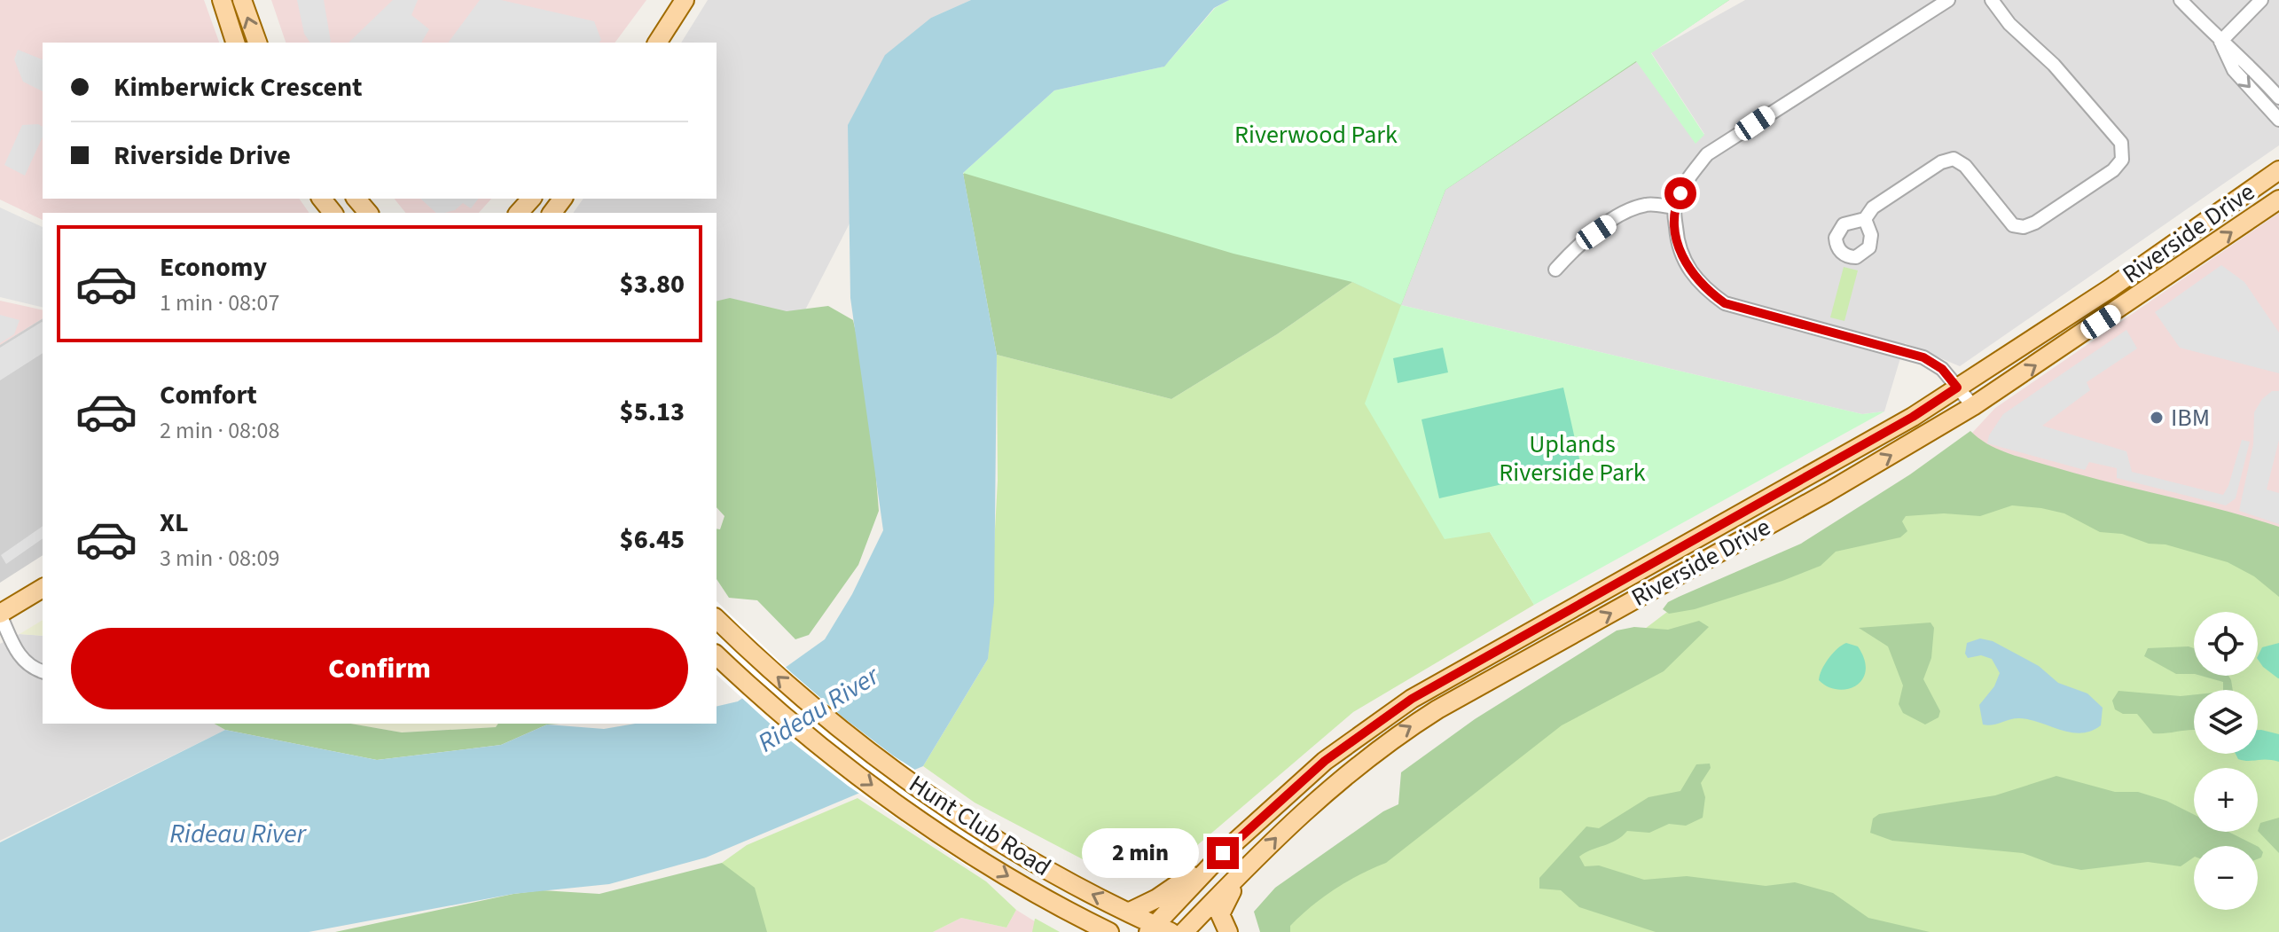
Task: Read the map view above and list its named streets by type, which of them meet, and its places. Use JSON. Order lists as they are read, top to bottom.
{
  "streets": {
    "main road": ["Riverside Drive", "Hunt Club Road"]
  },
  "crossings": [
    ["Riverside Drive", "Hunt Club Road"]
  ],
  "water": ["Rideau River"],
  "parks": ["Riverwood Park", "Uplands Riverside Park"],
  "places": ["IBM"],
  "page": {
    "banner": ["Kimberwick Crescent", "Riverside Drive"],
    "list": [
      {
        "name": "Economy",
        "note": "1 min · 08:07",
        "value": "$3.80"
      },
      {
        "name": "Comfort",
        "note": "2 min · 08:08",
        "value": "$5.13"
      },
      {
        "name": "XL",
        "note": "3 min · 08:09",
        "value": "$6.45"
      }
    ],
    "map_buttons": ["+", "−"],
    "buttons": "Confirm",
    "bubble": "2 min"
  }
}
